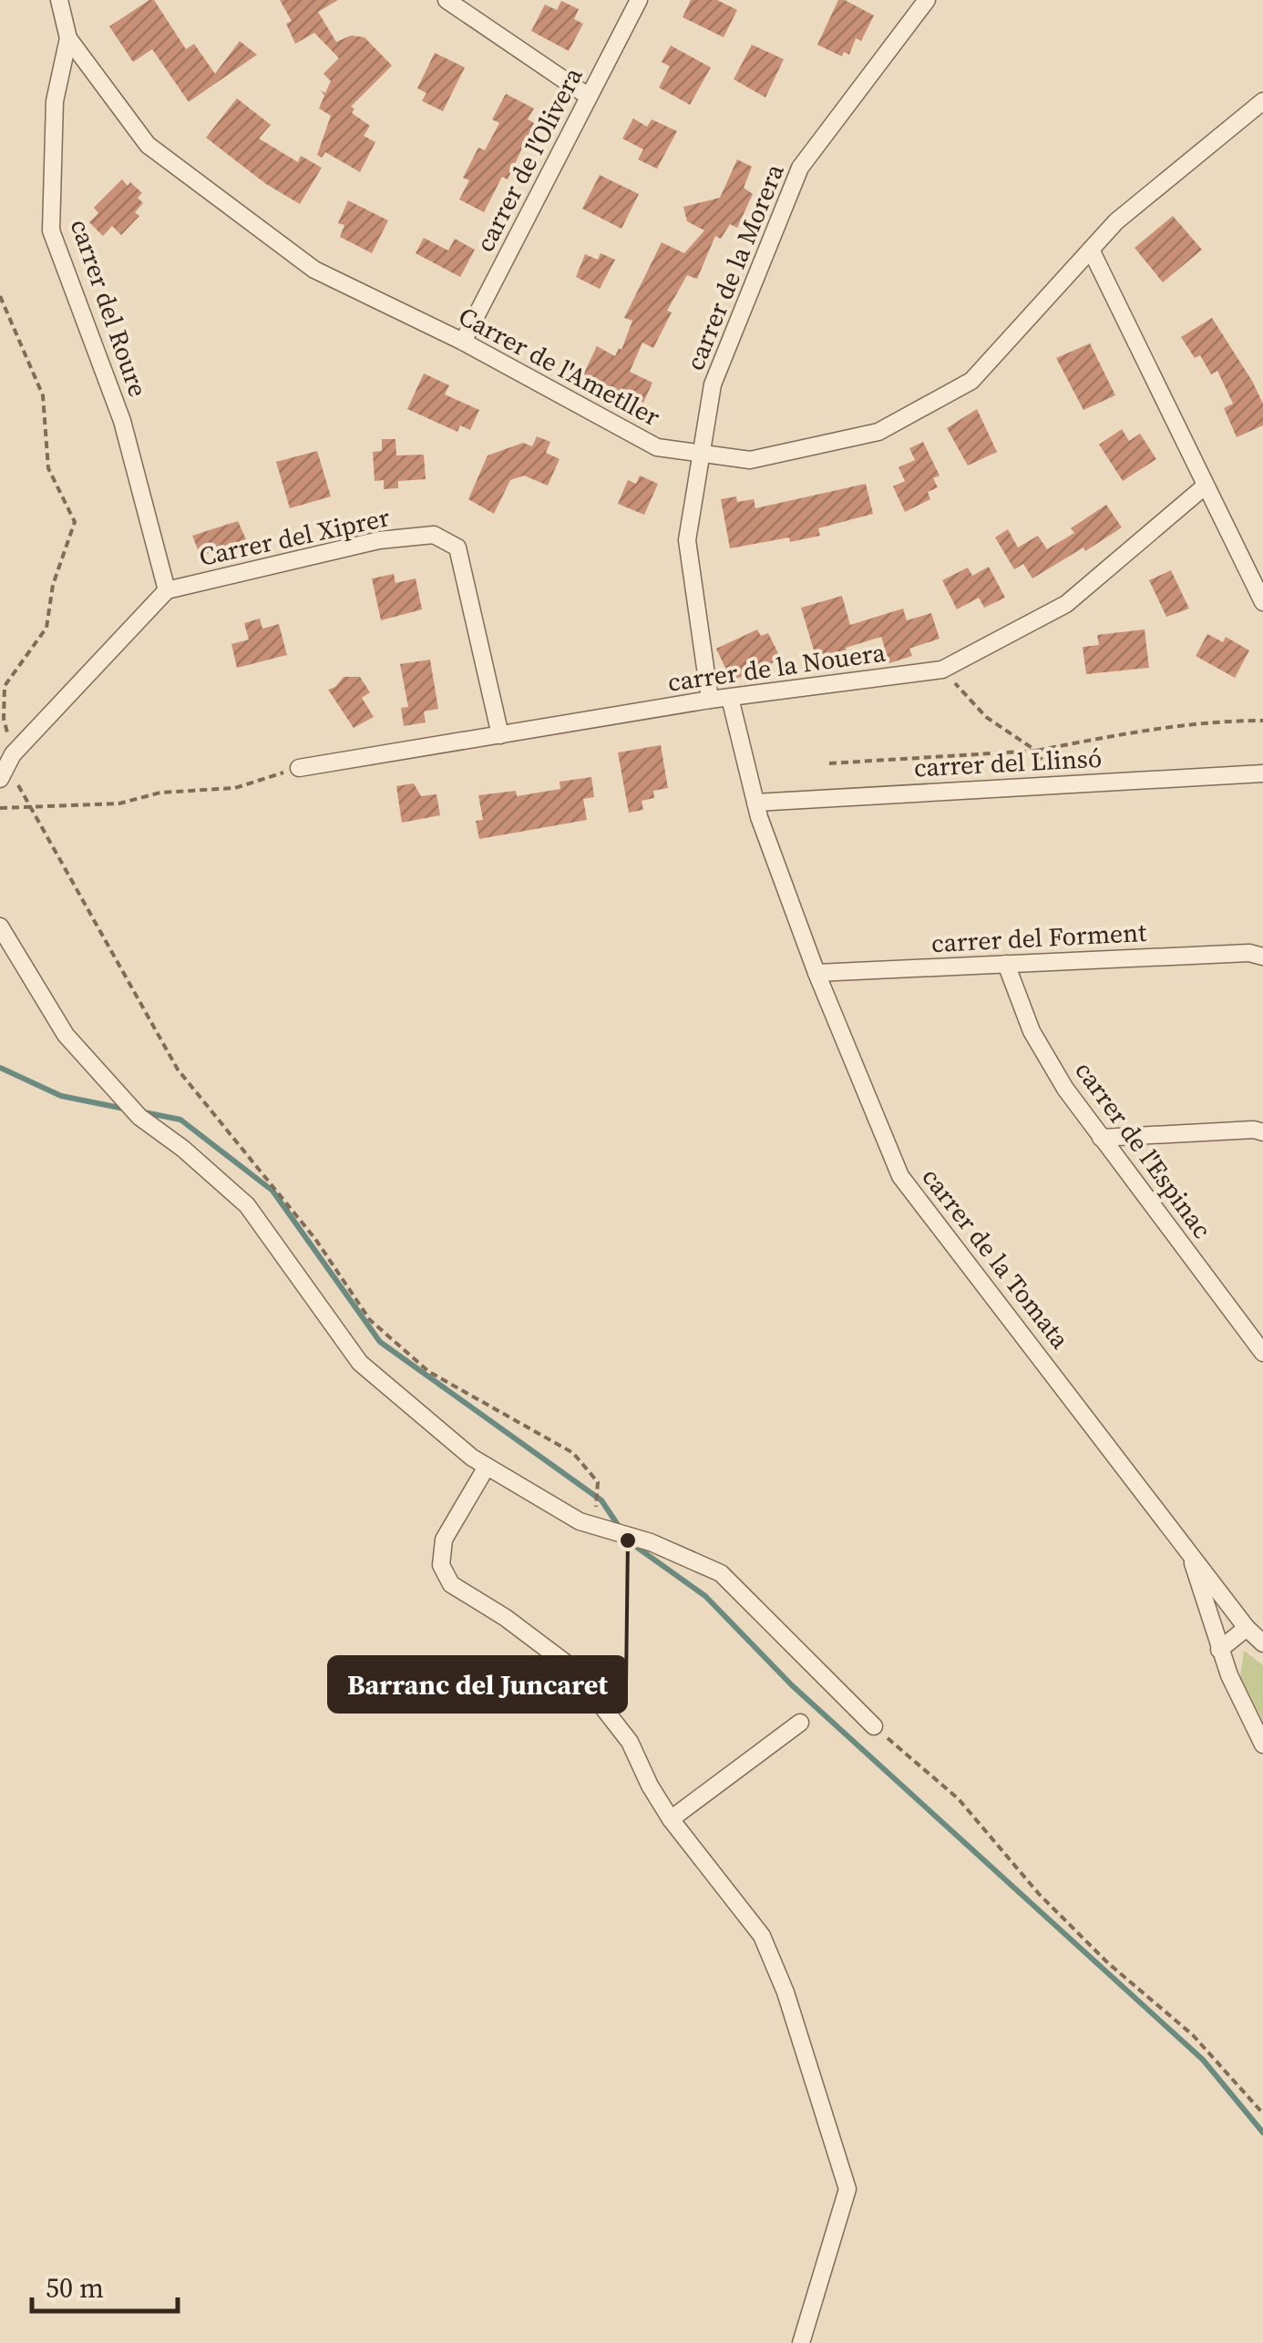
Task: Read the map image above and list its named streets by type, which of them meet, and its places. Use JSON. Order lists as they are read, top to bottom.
{
  "streets": {
    "street": [
      "carrer de l'Olivera",
      "carrer de la Morera",
      "carrer del Roure",
      "Carrer de l'Ametller",
      "Carrer del Xiprer",
      "carrer de la Nouera",
      "carrer del Llinsó",
      "carrer del Forment",
      "carrer de l'Espinac",
      "carrer de la Tomata"
    ]
  },
  "crossings": [
    ["carrer de l'Olivera", "Carrer de l'Ametller"],
    ["carrer de la Morera", "Carrer de l'Ametller"],
    ["carrer de la Morera", "carrer de la Nouera"],
    ["carrer del Roure", "Carrer de l'Ametller"],
    ["carrer del Roure", "Carrer del Xiprer"],
    ["Carrer del Xiprer", "carrer de la Nouera"],
    ["carrer de la Nouera", "carrer de la Tomata"],
    ["carrer del Llinsó", "carrer de la Tomata"],
    ["carrer del Forment", "carrer de l'Espinac"],
    ["carrer del Forment", "carrer de la Tomata"]
  ],
  "places": ["Barranc del Juncaret"],
  "scale_bar": "50 m"
}
